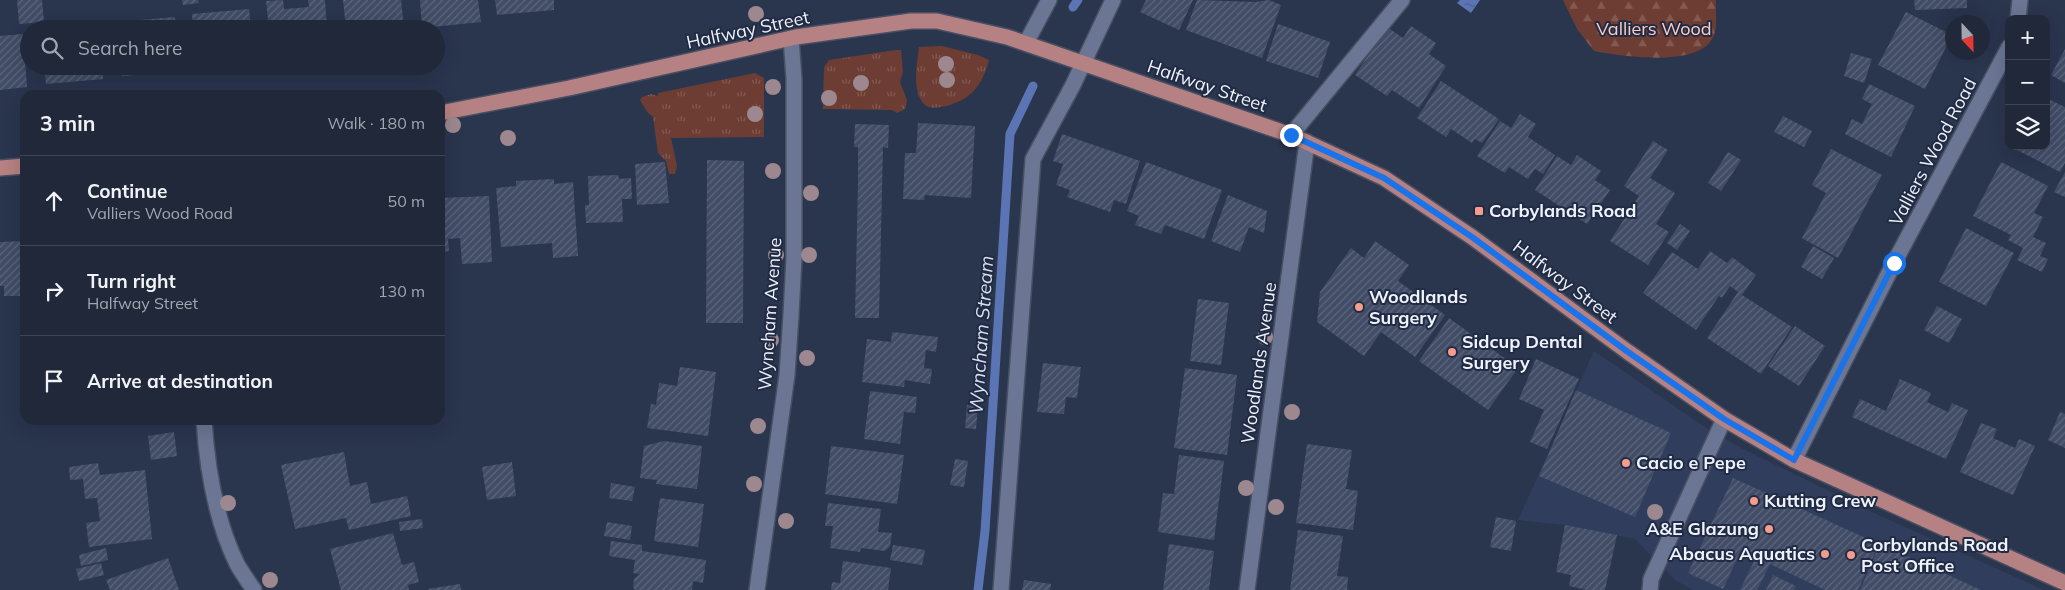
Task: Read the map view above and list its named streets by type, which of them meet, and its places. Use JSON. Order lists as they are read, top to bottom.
{
  "streets": {
    "main road": ["Halfway Street"],
    "street": ["Valliers Wood Road", "Wyncham Avenue", "Woodlands Avenue"]
  },
  "crossings": [
    ["Halfway Street", "Valliers Wood Road"],
    ["Halfway Street", "Wyncham Avenue"],
    ["Halfway Street", "Woodlands Avenue"]
  ],
  "water": ["Wyncham Stream"],
  "parks": ["Valliers Wood"],
  "places": {
    "transit": ["Corbylands Road"],
    "other": [
      "Woodlands Surgery",
      "Sidcup Dental Surgery",
      "Cacio e Pepe",
      "Kutting Crew",
      "A&E Glazung",
      "Abacus Aquatics",
      "Corbylands Road Post Office"
    ]
  },
  "north": "bottom",
  "page": {
    "map_buttons": ["+", "−"],
    "search": "Search here",
    "heading": ["3 min", "Walk · 180 m"],
    "list": [
      ["Continue", "Valliers Wood Road", "50 m"],
      ["Turn right", "Halfway Street", "130 m"],
      "Arrive at destination"
    ]
  }
}
